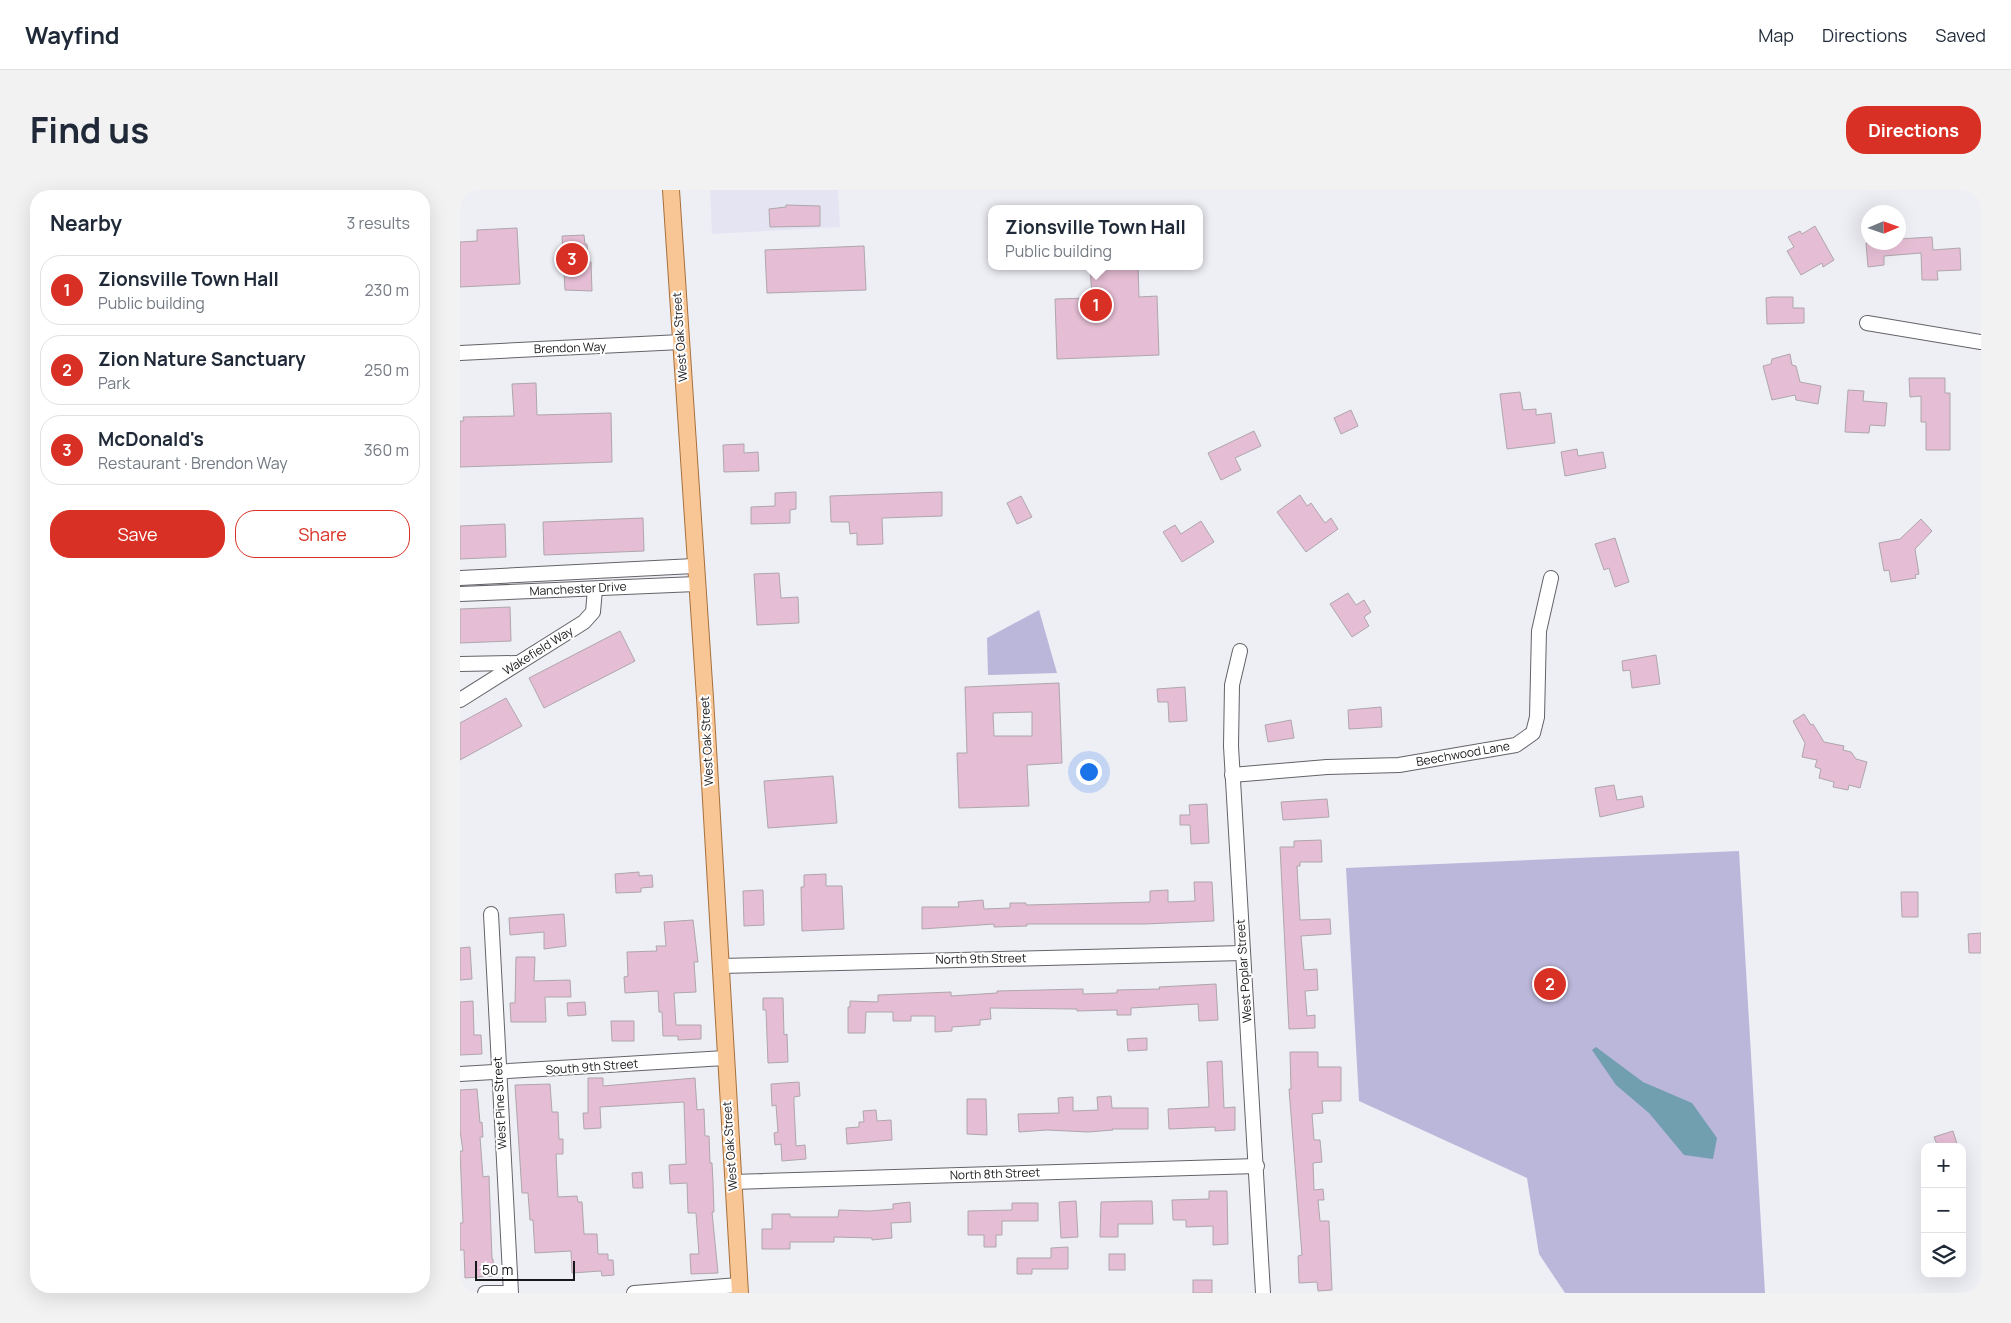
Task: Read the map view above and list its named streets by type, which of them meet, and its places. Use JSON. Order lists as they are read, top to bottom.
{
  "streets": {
    "main road": ["West Oak Street"],
    "street": [
      "Brendon Way",
      "Manchester Drive",
      "Wakefield Way",
      "Beechwood Lane",
      "North 9th Street",
      "West Poplar Street",
      "South 9th Street",
      "West Pine Street",
      "North 8th Street"
    ]
  },
  "crossings": [
    ["West Oak Street", "Brendon Way"],
    ["West Oak Street", "Manchester Drive"],
    ["West Oak Street", "North 9th Street"],
    ["West Oak Street", "South 9th Street"],
    ["West Oak Street", "North 8th Street"],
    ["Manchester Drive", "Wakefield Way"],
    ["Beechwood Lane", "West Poplar Street"],
    ["North 9th Street", "West Poplar Street"],
    ["West Poplar Street", "North 8th Street"],
    ["South 9th Street", "West Pine Street"]
  ],
  "scale_bar": "50 m",
  "north": "right",
  "page": {
    "header": "Wayfind",
    "nav": ["Map", "Directions", "Saved"],
    "title": "Find us",
    "buttons": [
      "Directions",
      ["Save", "Share"]
    ],
    "heading": ["Nearby", "3 results"],
    "popup": ["Zionsville Town Hall", "Public building"],
    "pins": ["3", "1", "2"],
    "list": [
      {
        "mark": "1",
        "name": "Zionsville Town Hall",
        "note": "Public building",
        "value": "230 m"
      },
      {
        "mark": "2",
        "name": "Zion Nature Sanctuary",
        "note": "Park",
        "value": "250 m"
      },
      {
        "mark": "3",
        "name": "McDonald's",
        "note": "Restaurant · Brendon Way",
        "value": "360 m"
      }
    ],
    "map_buttons": ["+", "−"],
    "scale": "50 m"
  }
}
